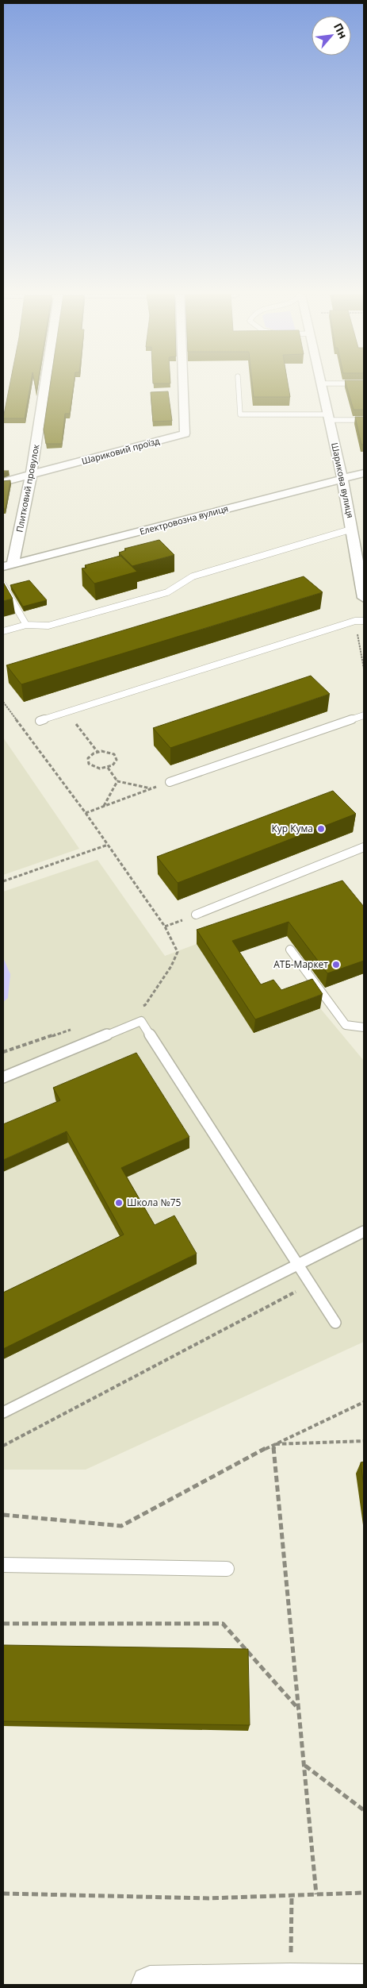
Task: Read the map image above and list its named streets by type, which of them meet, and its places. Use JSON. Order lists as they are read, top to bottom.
{
  "streets": {
    "street": [
      "Шариковий проїзд",
      "Шарикова вулиця",
      "Плитковий провулок",
      "Електровозна вулиця"
    ]
  },
  "crossings": [
    ["Шариковий проїзд", "Плитковий провулок"],
    ["Шарикова вулиця", "Електровозна вулиця"],
    ["Плитковий провулок", "Електровозна вулиця"]
  ],
  "places": ["Кур Кума", "АТБ-Маркет", "Школа №75"],
  "north": "top right"
}
